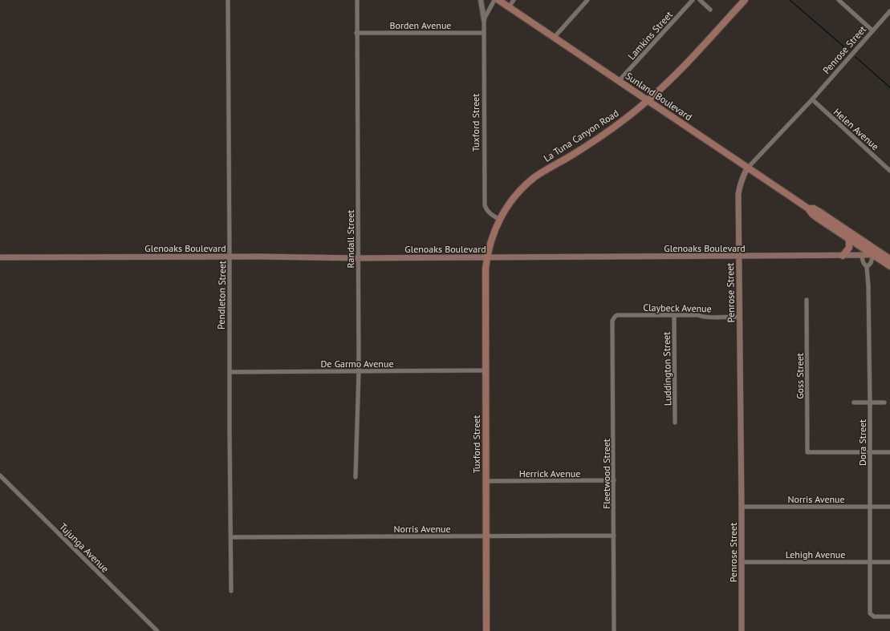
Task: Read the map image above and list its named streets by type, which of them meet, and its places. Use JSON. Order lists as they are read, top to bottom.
{
  "streets": {
    "main road": [
      "Penrose Street",
      "Sunland Boulevard",
      "Tuxford Street",
      "La Tuna Canyon Road",
      "Glenoaks Boulevard"
    ],
    "street": [
      "Borden Avenue",
      "Lamkins Street",
      "Helen Avenue",
      "Randall Street",
      "Pendleton Street",
      "Claybeck Avenue",
      "De Garmo Avenue",
      "Luddington Street",
      "Goss Street",
      "Dora Street",
      "Herrick Avenue",
      "Fleetwood Street",
      "Norris Avenue",
      "Tujunga Avenue",
      "Lehigh Avenue"
    ]
  },
  "crossings": [
    ["Borden Avenue", "Tuxford Street"],
    ["Borden Avenue", "Randall Street"],
    ["Lamkins Street", "Sunland Boulevard"],
    ["Penrose Street", "Sunland Boulevard"],
    ["Penrose Street", "Helen Avenue"],
    ["Penrose Street", "Glenoaks Boulevard"],
    ["Penrose Street", "Claybeck Avenue"],
    ["Penrose Street", "Norris Avenue"],
    ["Penrose Street", "Lehigh Avenue"],
    ["Sunland Boulevard", "La Tuna Canyon Road"],
    ["Sunland Boulevard", "Glenoaks Boulevard"],
    ["Sunland Boulevard", "Dora Street"],
    ["Tuxford Street", "La Tuna Canyon Road"],
    ["Tuxford Street", "Glenoaks Boulevard"],
    ["Tuxford Street", "De Garmo Avenue"],
    ["Tuxford Street", "Herrick Avenue"],
    ["Tuxford Street", "Norris Avenue"],
    ["La Tuna Canyon Road", "Glenoaks Boulevard"],
    ["Randall Street", "Glenoaks Boulevard"],
    ["Randall Street", "De Garmo Avenue"],
    ["Glenoaks Boulevard", "Pendleton Street"],
    ["Glenoaks Boulevard", "Dora Street"],
    ["Pendleton Street", "De Garmo Avenue"],
    ["Pendleton Street", "Norris Avenue"],
    ["Claybeck Avenue", "Luddington Street"],
    ["Claybeck Avenue", "Fleetwood Street"],
    ["Goss Street", "Dora Street"],
    ["Dora Street", "Norris Avenue"],
    ["Dora Street", "Lehigh Avenue"],
    ["Herrick Avenue", "Fleetwood Street"],
    ["Fleetwood Street", "Norris Avenue"]
  ]
}
